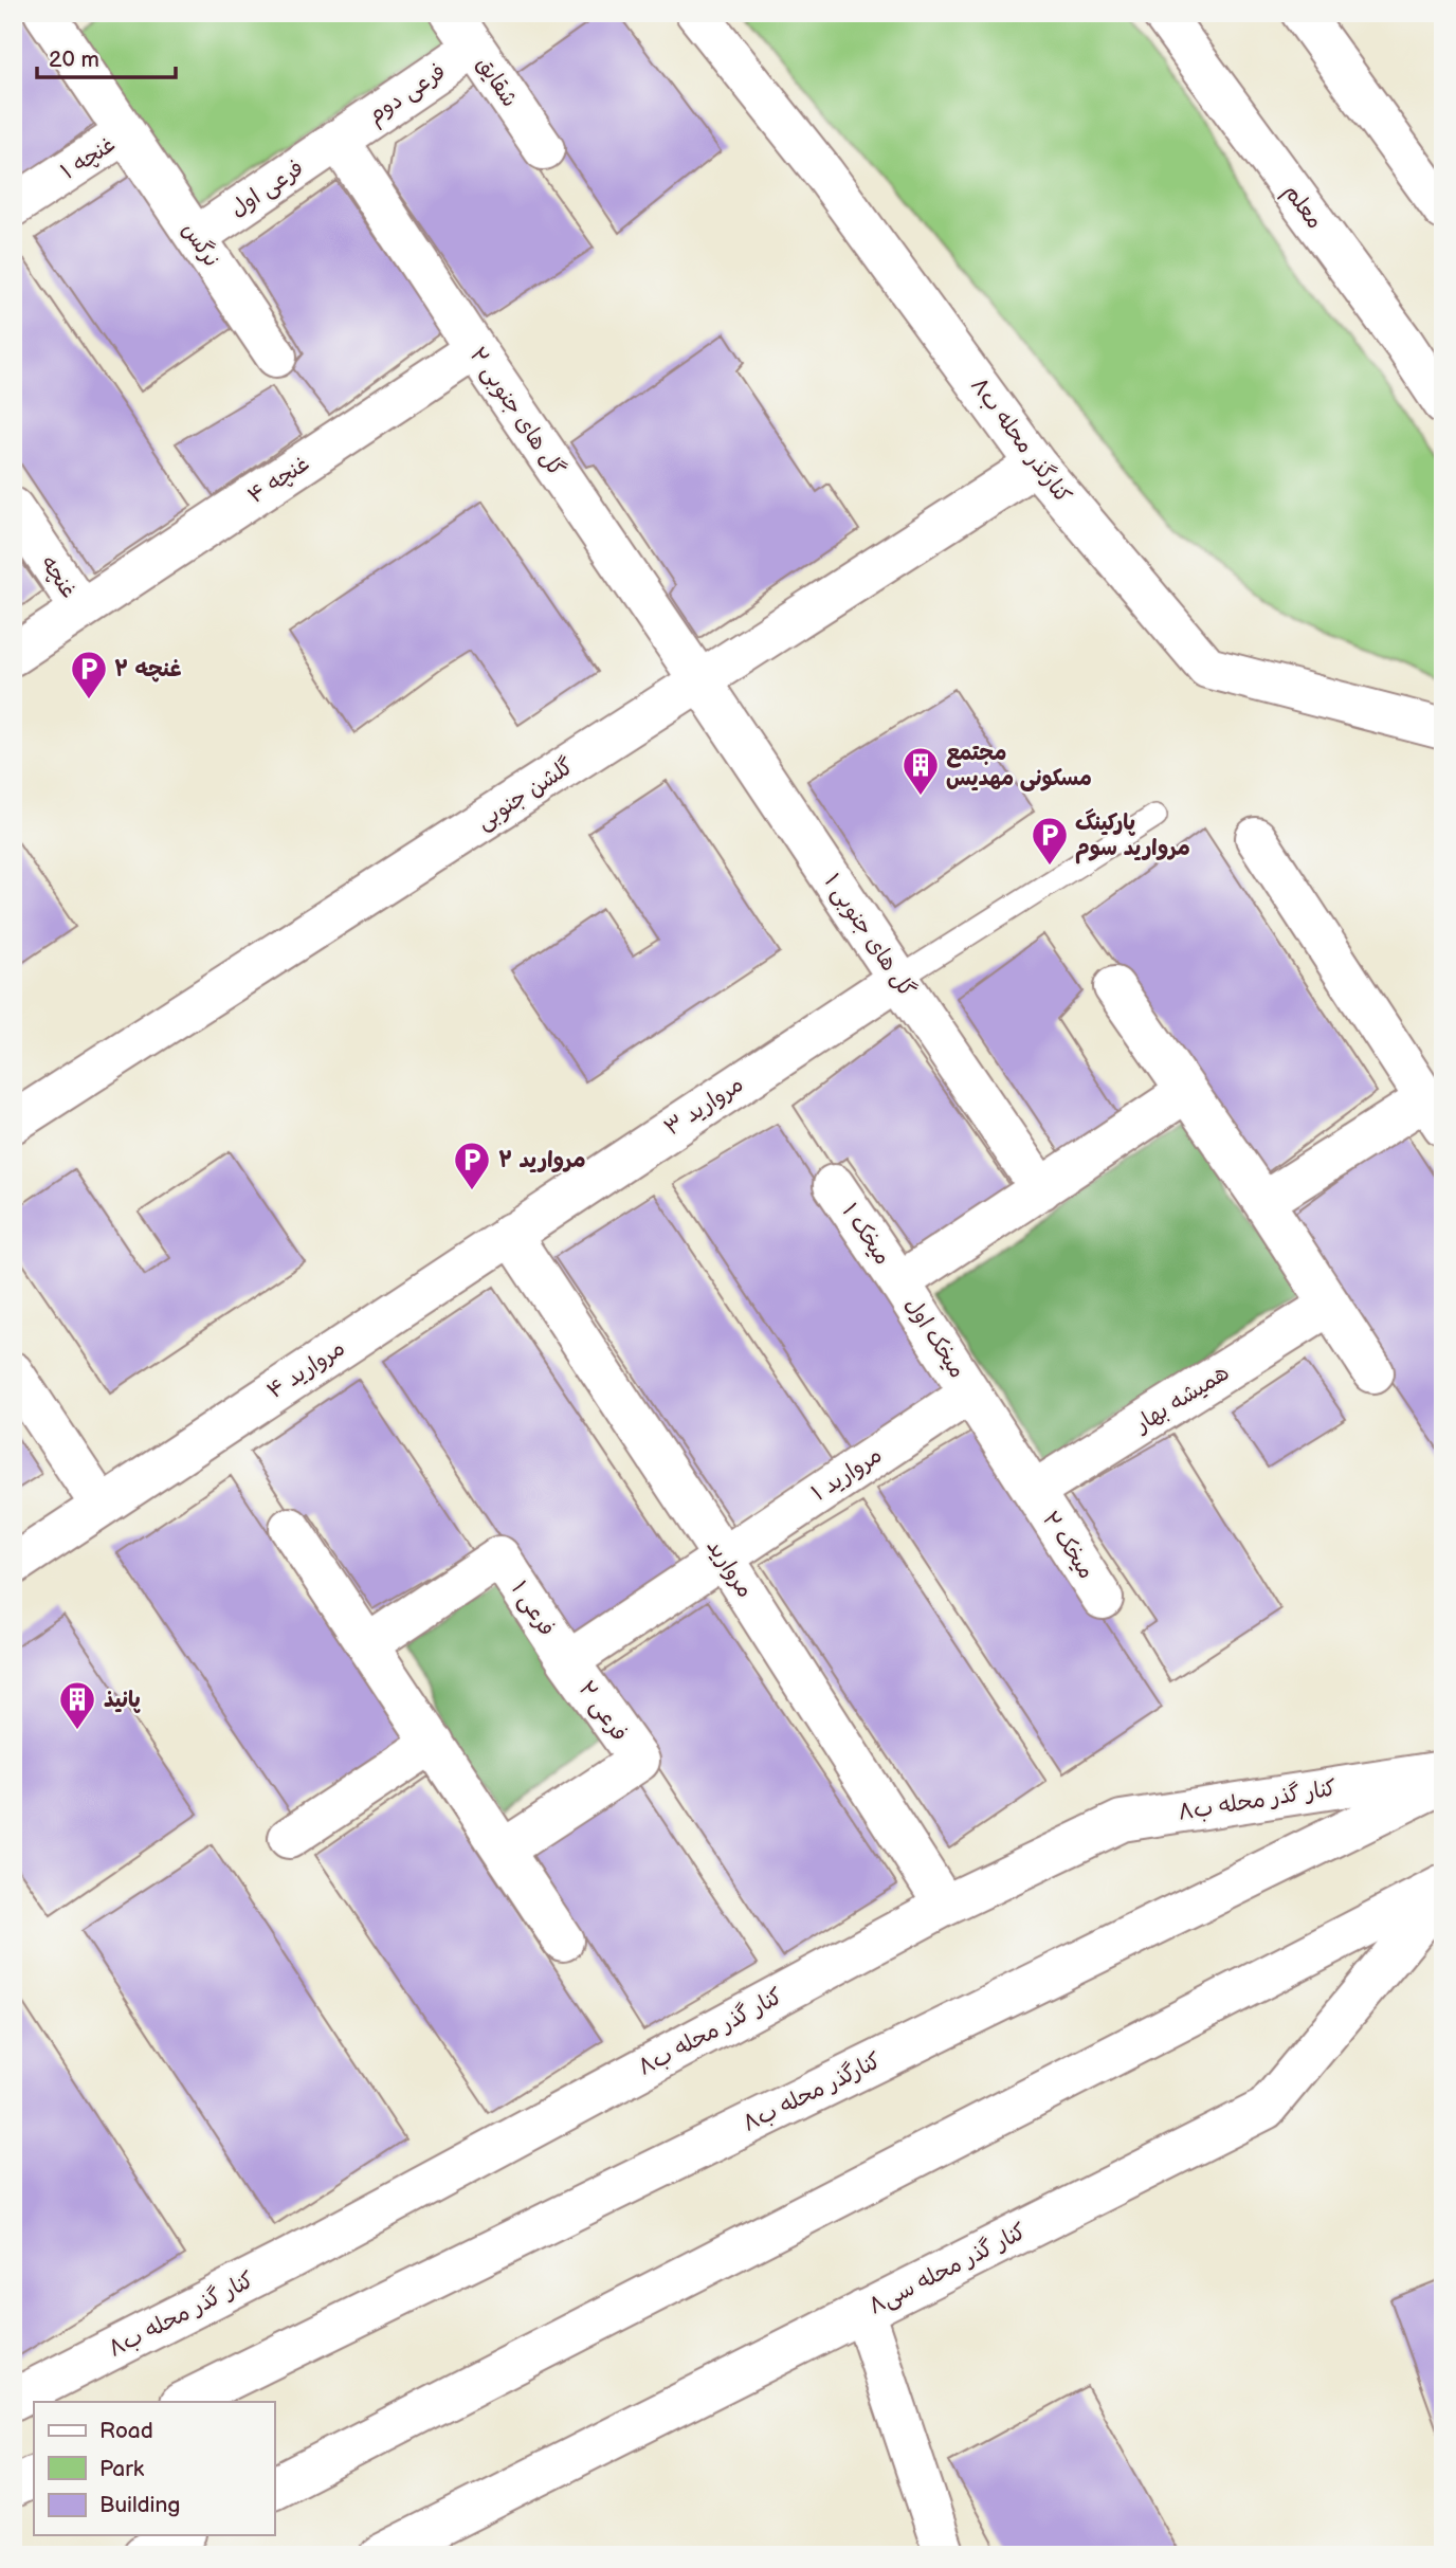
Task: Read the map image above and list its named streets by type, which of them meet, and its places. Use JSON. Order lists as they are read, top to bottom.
{
  "streets": {
    "street": [
      "شقایق",
      "فرعی دوم",
      "غنچه ۱",
      "فرعی اول",
      "معلم",
      "نرگس",
      "گل های جنوبی ۲",
      "کنارگذر محله ب۸",
      "غنچه ۴",
      "غنچه",
      "گلشن جنوبی",
      "گل های جنوبی ۱",
      "مروارید ۳",
      "میخک ۱",
      "میخک اول",
      "مروارید ۴",
      "همیشه بهار",
      "مروارید ۱",
      "میخک ۲",
      "مروارید",
      "فرعی ۱",
      "فرعی ۲",
      "کنار گذر محله ب۸",
      "کنار گذر محله سی۸"
    ]
  },
  "crossings": [
    ["شقایق", "فرعی دوم"],
    ["فرعی دوم", "فرعی اول"],
    ["فرعی دوم", "گل های جنوبی ۲"],
    ["غنچه ۱", "نرگس"],
    ["فرعی اول", "نرگس"],
    ["فرعی اول", "گل های جنوبی ۲"],
    ["گل های جنوبی ۲", "غنچه ۴"],
    ["گل های جنوبی ۲", "گلشن جنوبی"],
    ["گل های جنوبی ۲", "گل های جنوبی ۱"],
    ["کنارگذر محله ب۸", "گلشن جنوبی"],
    ["غنچه ۴", "غنچه"],
    ["گلشن جنوبی", "گل های جنوبی ۱"],
    ["گل های جنوبی ۱", "مروارید ۳"],
    ["مروارید ۳", "مروارید ۴"],
    ["مروارید ۳", "مروارید"],
    ["میخک ۱", "میخک اول"],
    ["میخک اول", "همیشه بهار"],
    ["میخک اول", "مروارید ۱"],
    ["میخک اول", "میخک ۲"],
    ["مروارید ۴", "مروارید"],
    ["همیشه بهار", "میخک ۲"],
    ["مروارید ۱", "مروارید"],
    ["مروارید", "کنار گذر محله ب۸"],
    ["فرعی ۱", "فرعی ۲"]
  ],
  "places": {
    "parking": ["غنچه ۲", "پارکینگ مروارید سوم", "مروارید ۲"],
    "building": ["مجتمع مسکونی مهدیس", "پانیذ"]
  },
  "legend": ["Road", "Park", "Building"],
  "scale_bar": "20 m"
}
